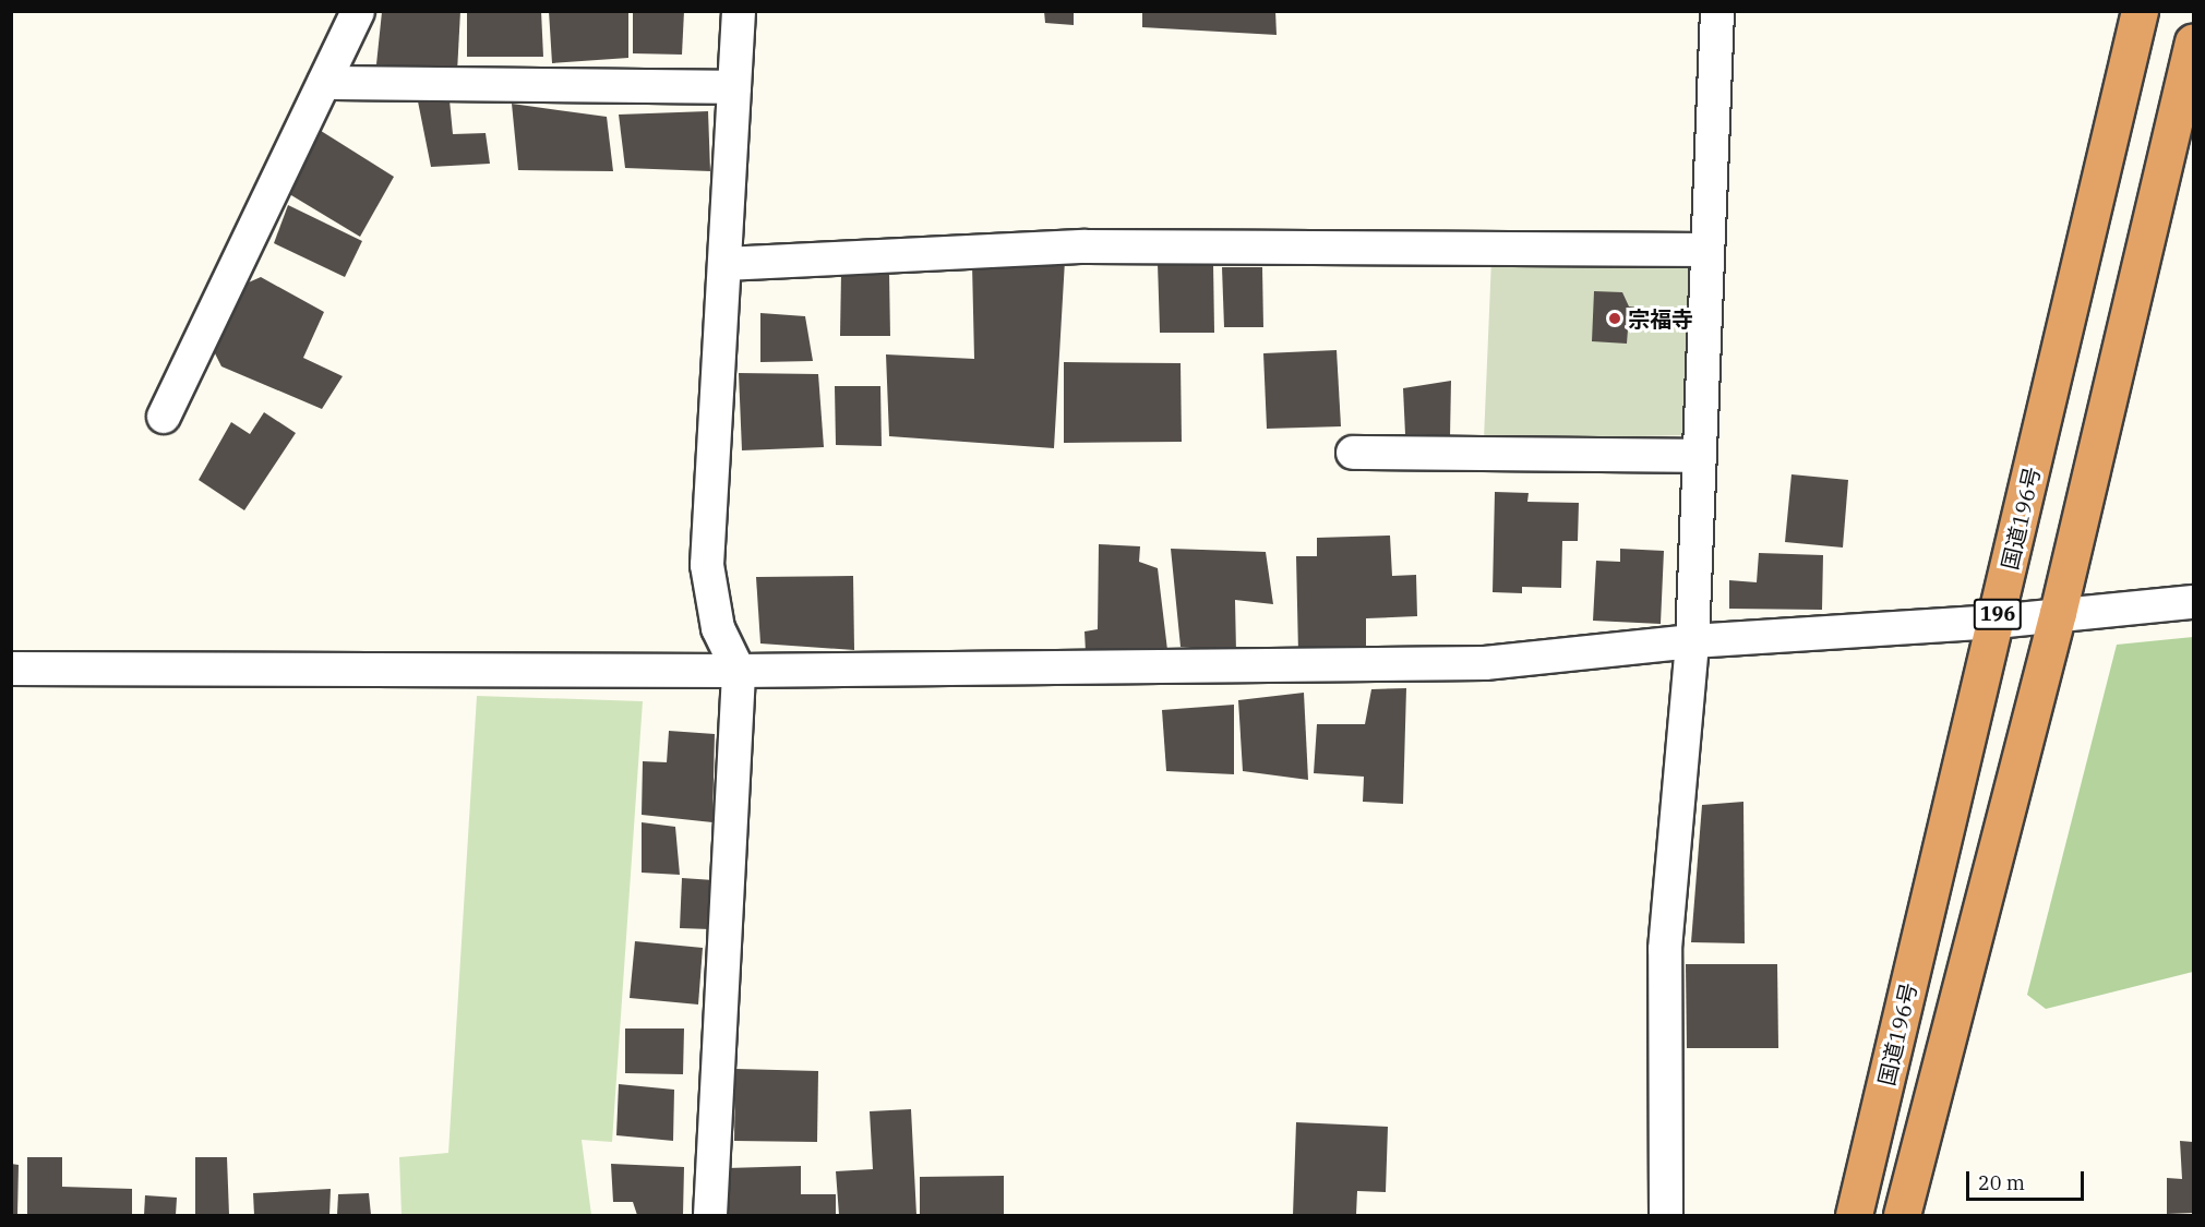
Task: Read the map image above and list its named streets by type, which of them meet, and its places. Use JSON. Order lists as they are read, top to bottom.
{
  "streets": {
    "highway": ["国道196号", "196"]
  },
  "places": ["宗福寺"],
  "scale_bar": "20 m"
}
